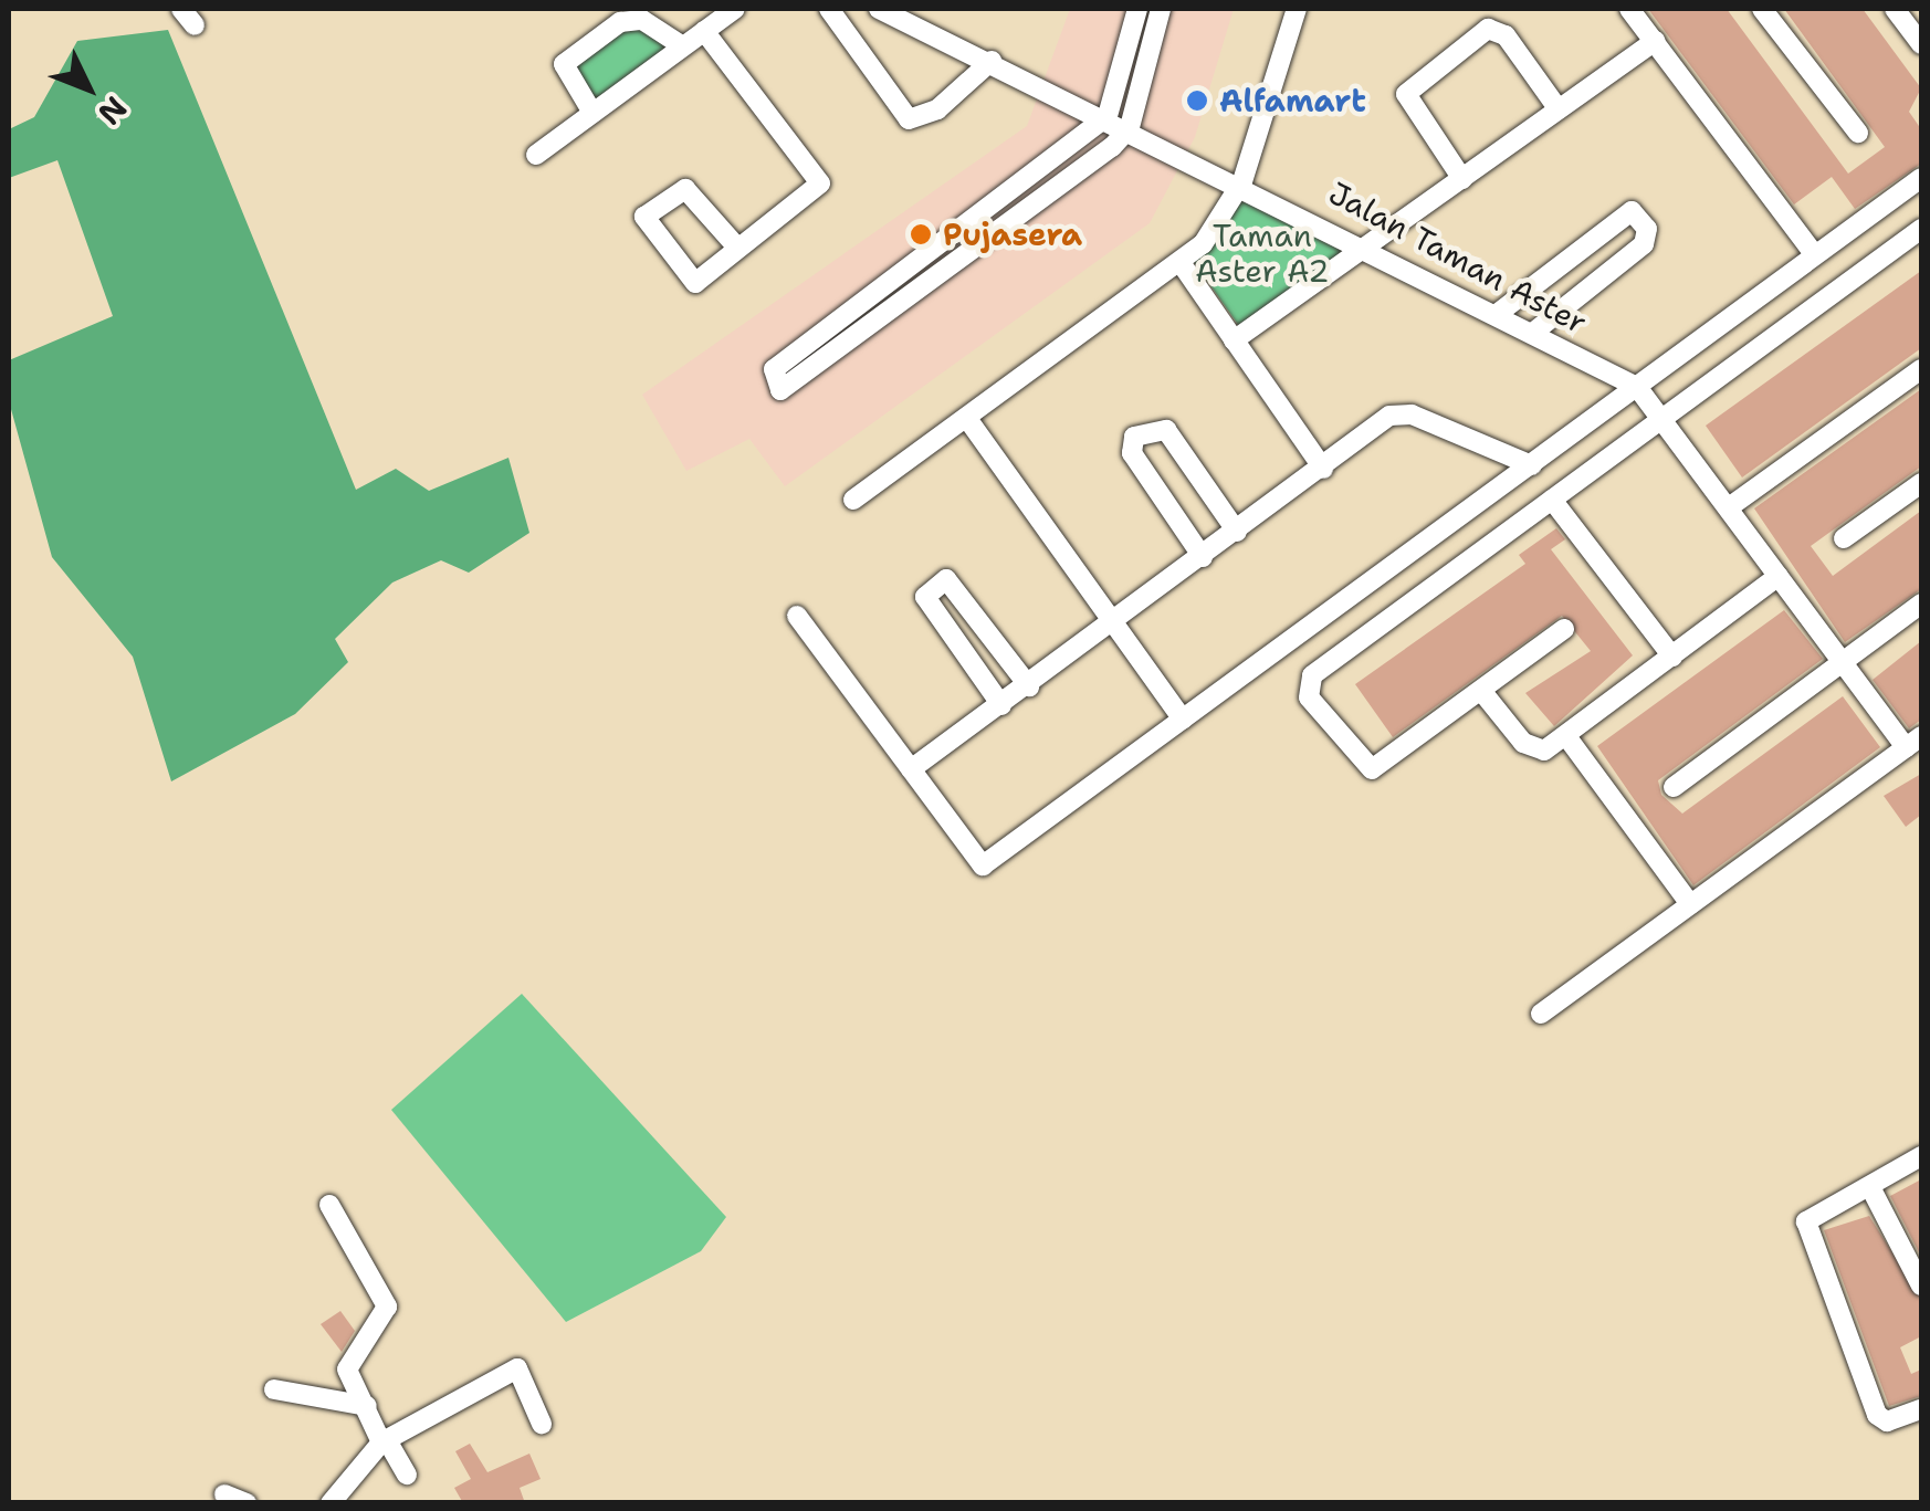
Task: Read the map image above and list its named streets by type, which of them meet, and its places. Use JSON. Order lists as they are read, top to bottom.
{
  "streets": {
    "street": ["Jalan Taman Aster"]
  },
  "parks": ["Taman Aster A2"],
  "places": ["Alfamart", "Pujasera"],
  "north": "bottom right"
}
